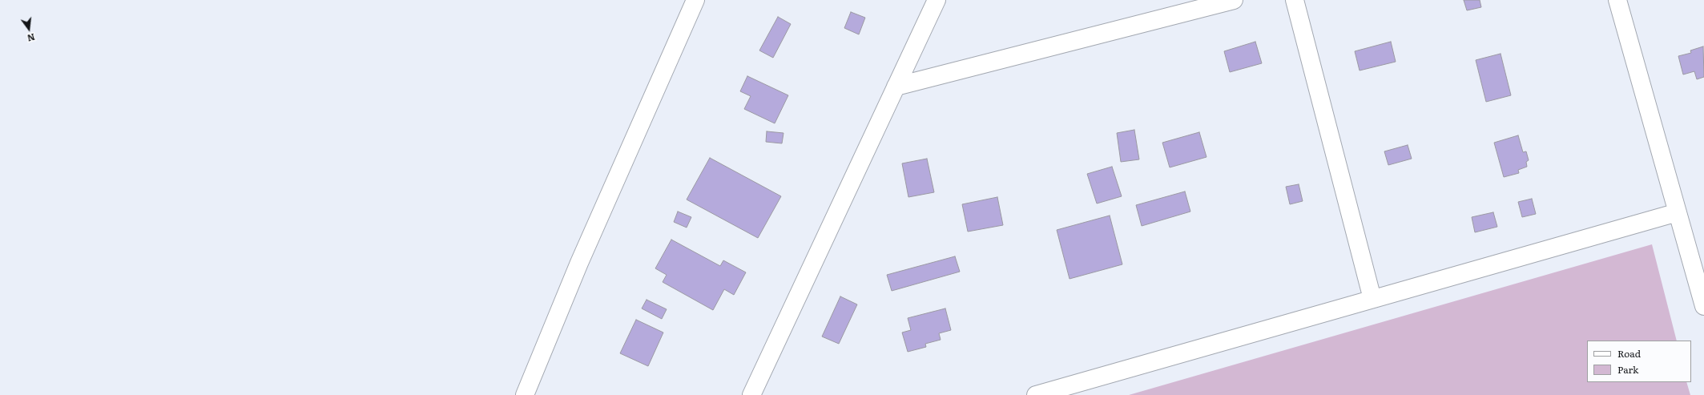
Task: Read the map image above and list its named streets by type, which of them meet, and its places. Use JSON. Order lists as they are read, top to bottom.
{
  "legend": ["Road", "Park"],
  "north": "bottom"
}
